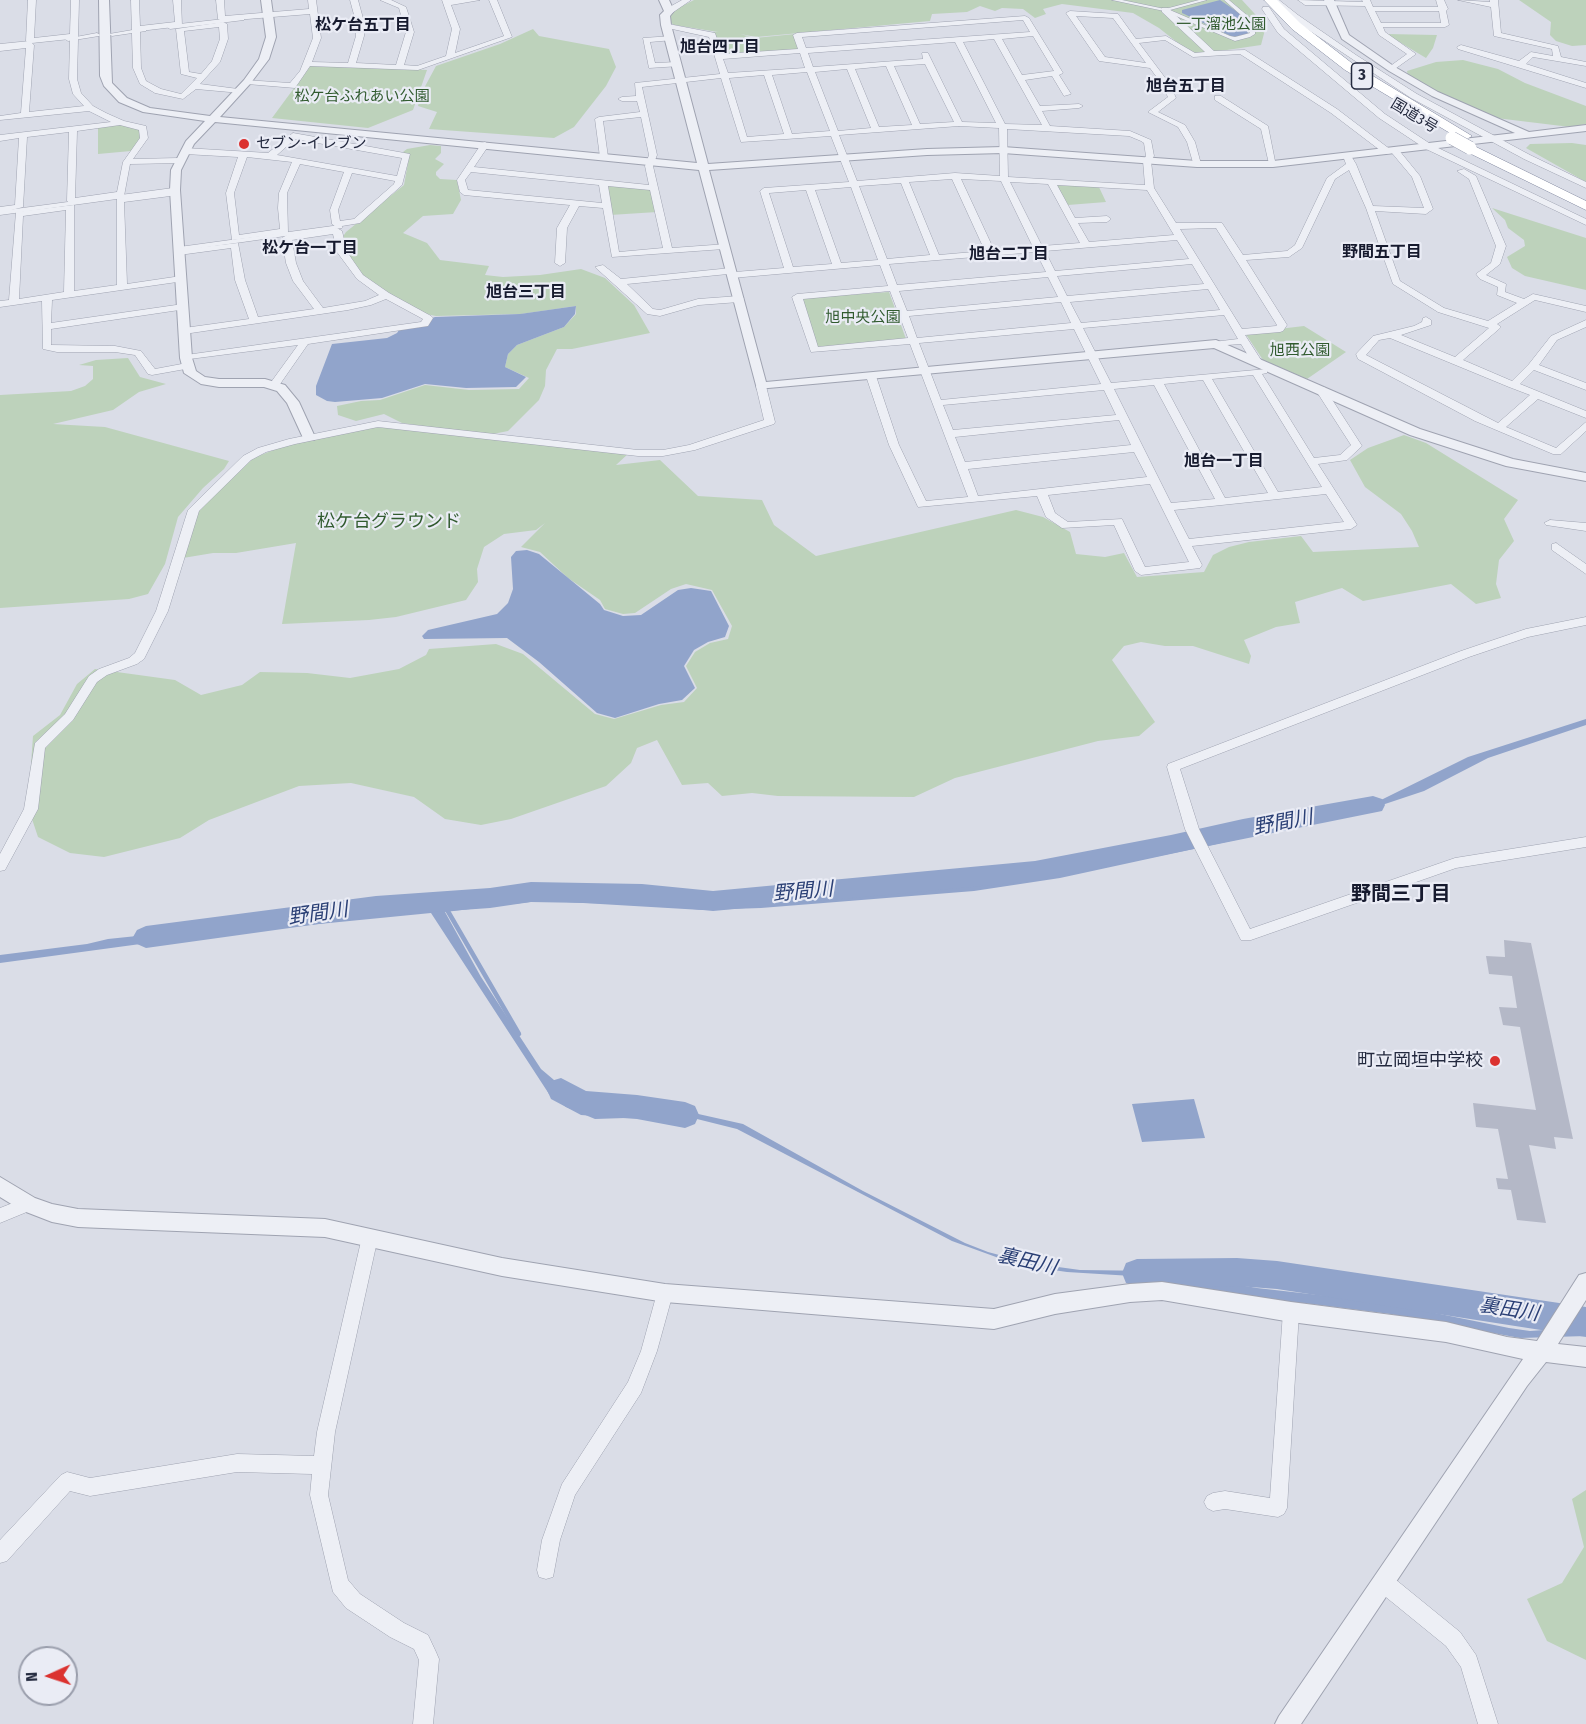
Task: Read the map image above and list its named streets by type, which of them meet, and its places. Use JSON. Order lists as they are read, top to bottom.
{
  "streets": {
    "highway": ["3", "国道3号"]
  },
  "districts": [
    "松ケ台五丁目",
    "旭台四丁目",
    "旭台五丁目",
    "松ケ台一丁目",
    "野間五丁目",
    "旭台二丁目",
    "旭台三丁目",
    "旭台一丁目",
    "野間三丁目"
  ],
  "water": ["野間川", "裏田川"],
  "parks": [
    "一丁溜池公園",
    "松ケ台ふれあい公園",
    "旭中央公園",
    "旭西公園",
    "松ケ台グラウンド"
  ],
  "places": ["セブン-イレブン", "町立岡垣中学校"],
  "north": "left"
}
